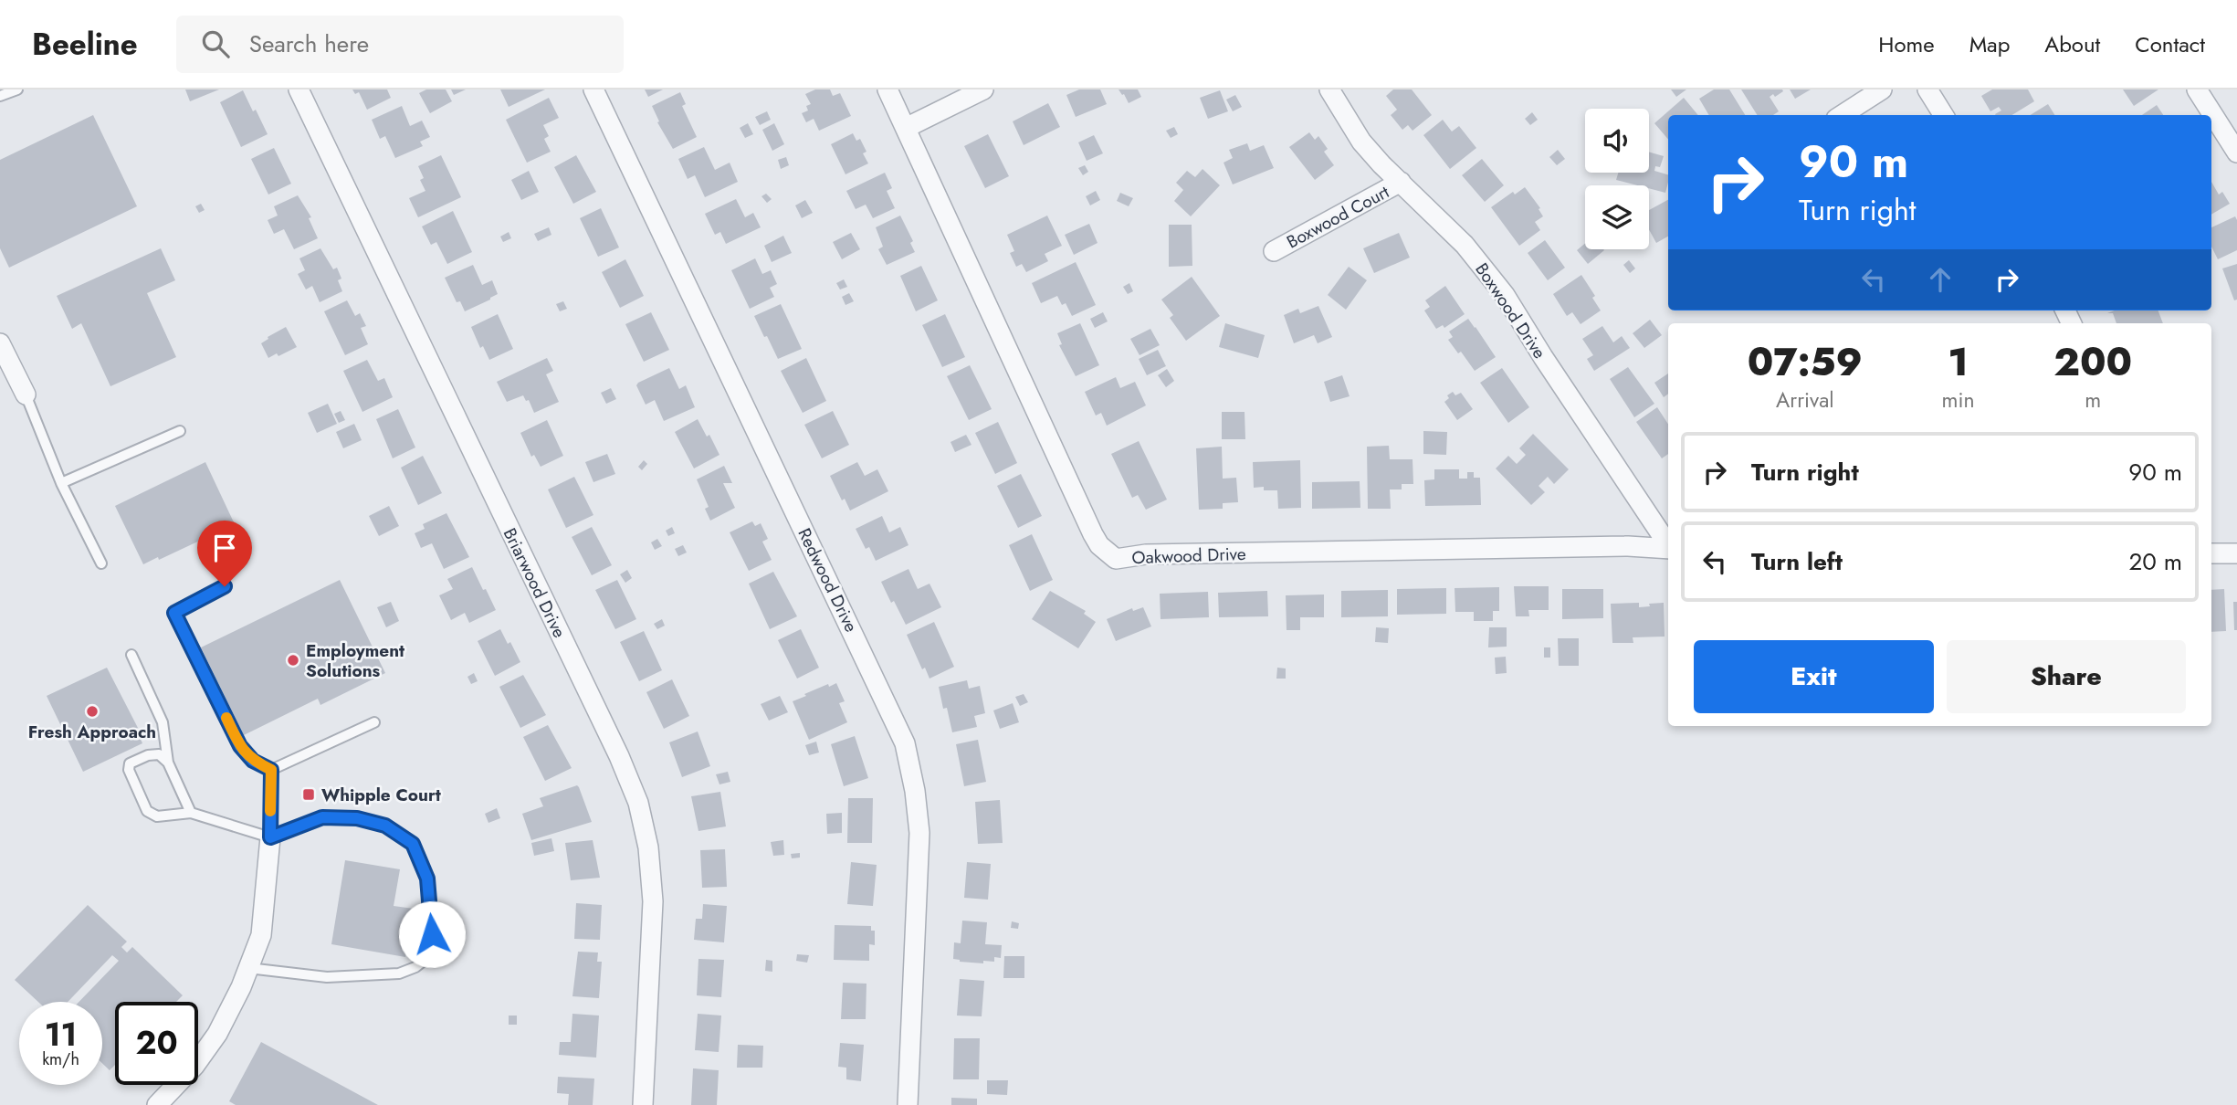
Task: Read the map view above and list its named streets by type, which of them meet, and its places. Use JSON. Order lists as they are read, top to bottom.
{
  "streets": {
    "street": [
      "Boxwood Court",
      "Boxwood Drive",
      "Oakwood Drive",
      "Redwood Drive",
      "Briarwood Drive"
    ]
  },
  "crossings": [
    ["Boxwood Court", "Boxwood Drive"]
  ],
  "places": {
    "other": ["Employment Solutions", "Fresh Approach"],
    "transit": ["Whipple Court"]
  },
  "page": {
    "header": "Beeline",
    "search": "Search here",
    "nav": [
      "Home",
      "Map",
      "About",
      "Contact"
    ],
    "turn": ["90 m", "Turn right"],
    "eta": [
      "07:59",
      "Arrival",
      "1",
      "min",
      "200",
      "m"
    ],
    "list": [
      {
        "name": "Turn right",
        "value": "90 m"
      },
      {
        "name": "Turn left",
        "value": "20 m"
      }
    ],
    "buttons": ["Exit", "Share"],
    "speed": "11 km/h",
    "limit": "20"
  }
}
